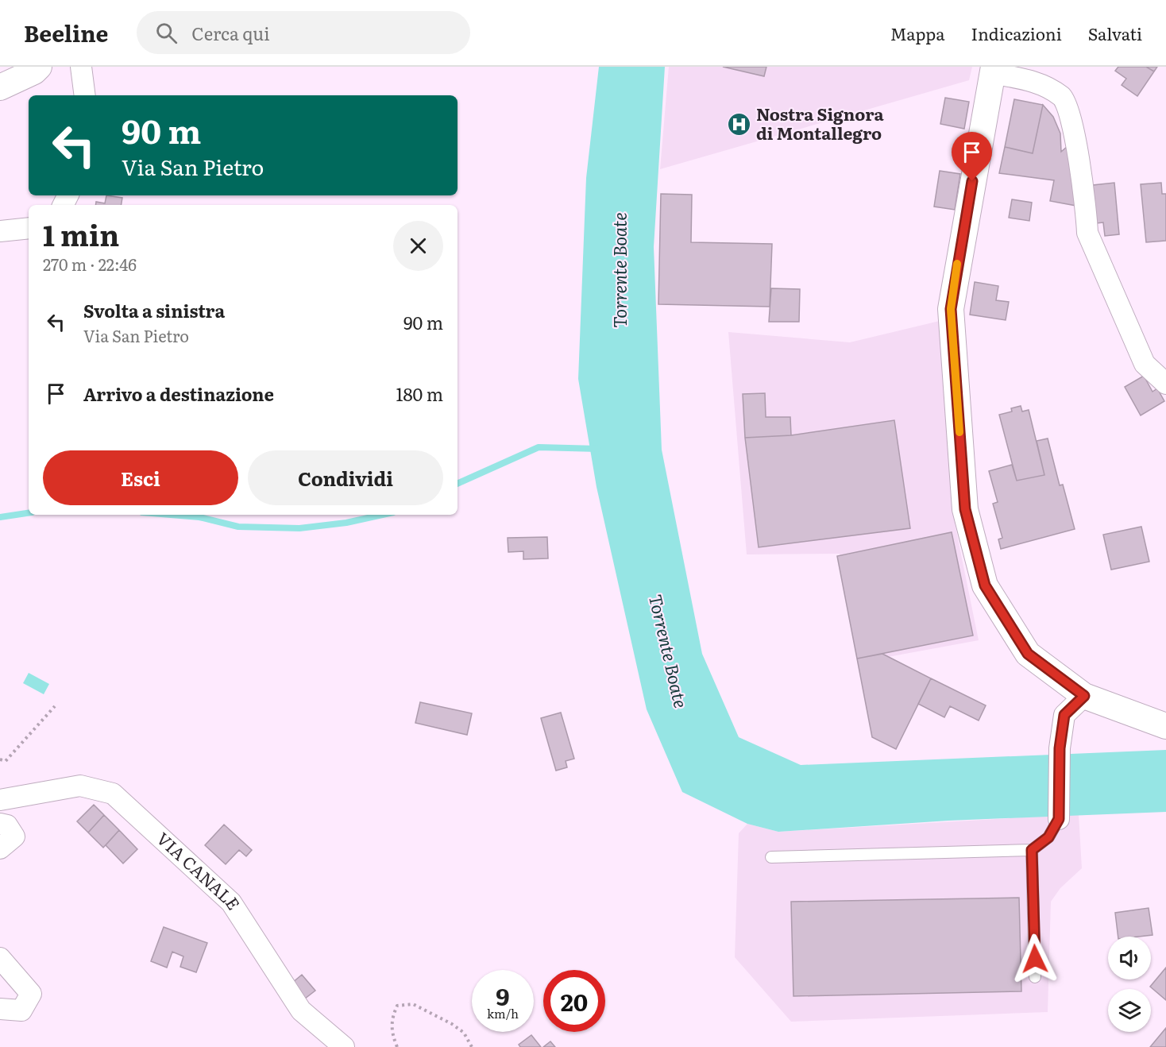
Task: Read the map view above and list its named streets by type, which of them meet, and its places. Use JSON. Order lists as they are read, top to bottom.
{
  "streets": {
    "street": ["VIA CANALE"]
  },
  "water": ["Torrente Boate"],
  "places": {
    "hospital": ["Nostra Signora di Montallegro"]
  },
  "page": {
    "header": "Beeline",
    "search": "Cerca qui",
    "nav": ["Mappa", "Indicazioni", "Salvati"],
    "turn": ["90 m", "Via San Pietro"],
    "heading": ["1 min", "270 m · 22:46"],
    "list": [
      {
        "name": "Svolta a sinistra",
        "note": "Via San Pietro",
        "value": "90 m"
      },
      {
        "name": "Arrivo a destinazione",
        "value": "180 m"
      }
    ],
    "buttons": ["Esci", "Condividi"],
    "speed": "9 km/h",
    "limit": "20"
  }
}
